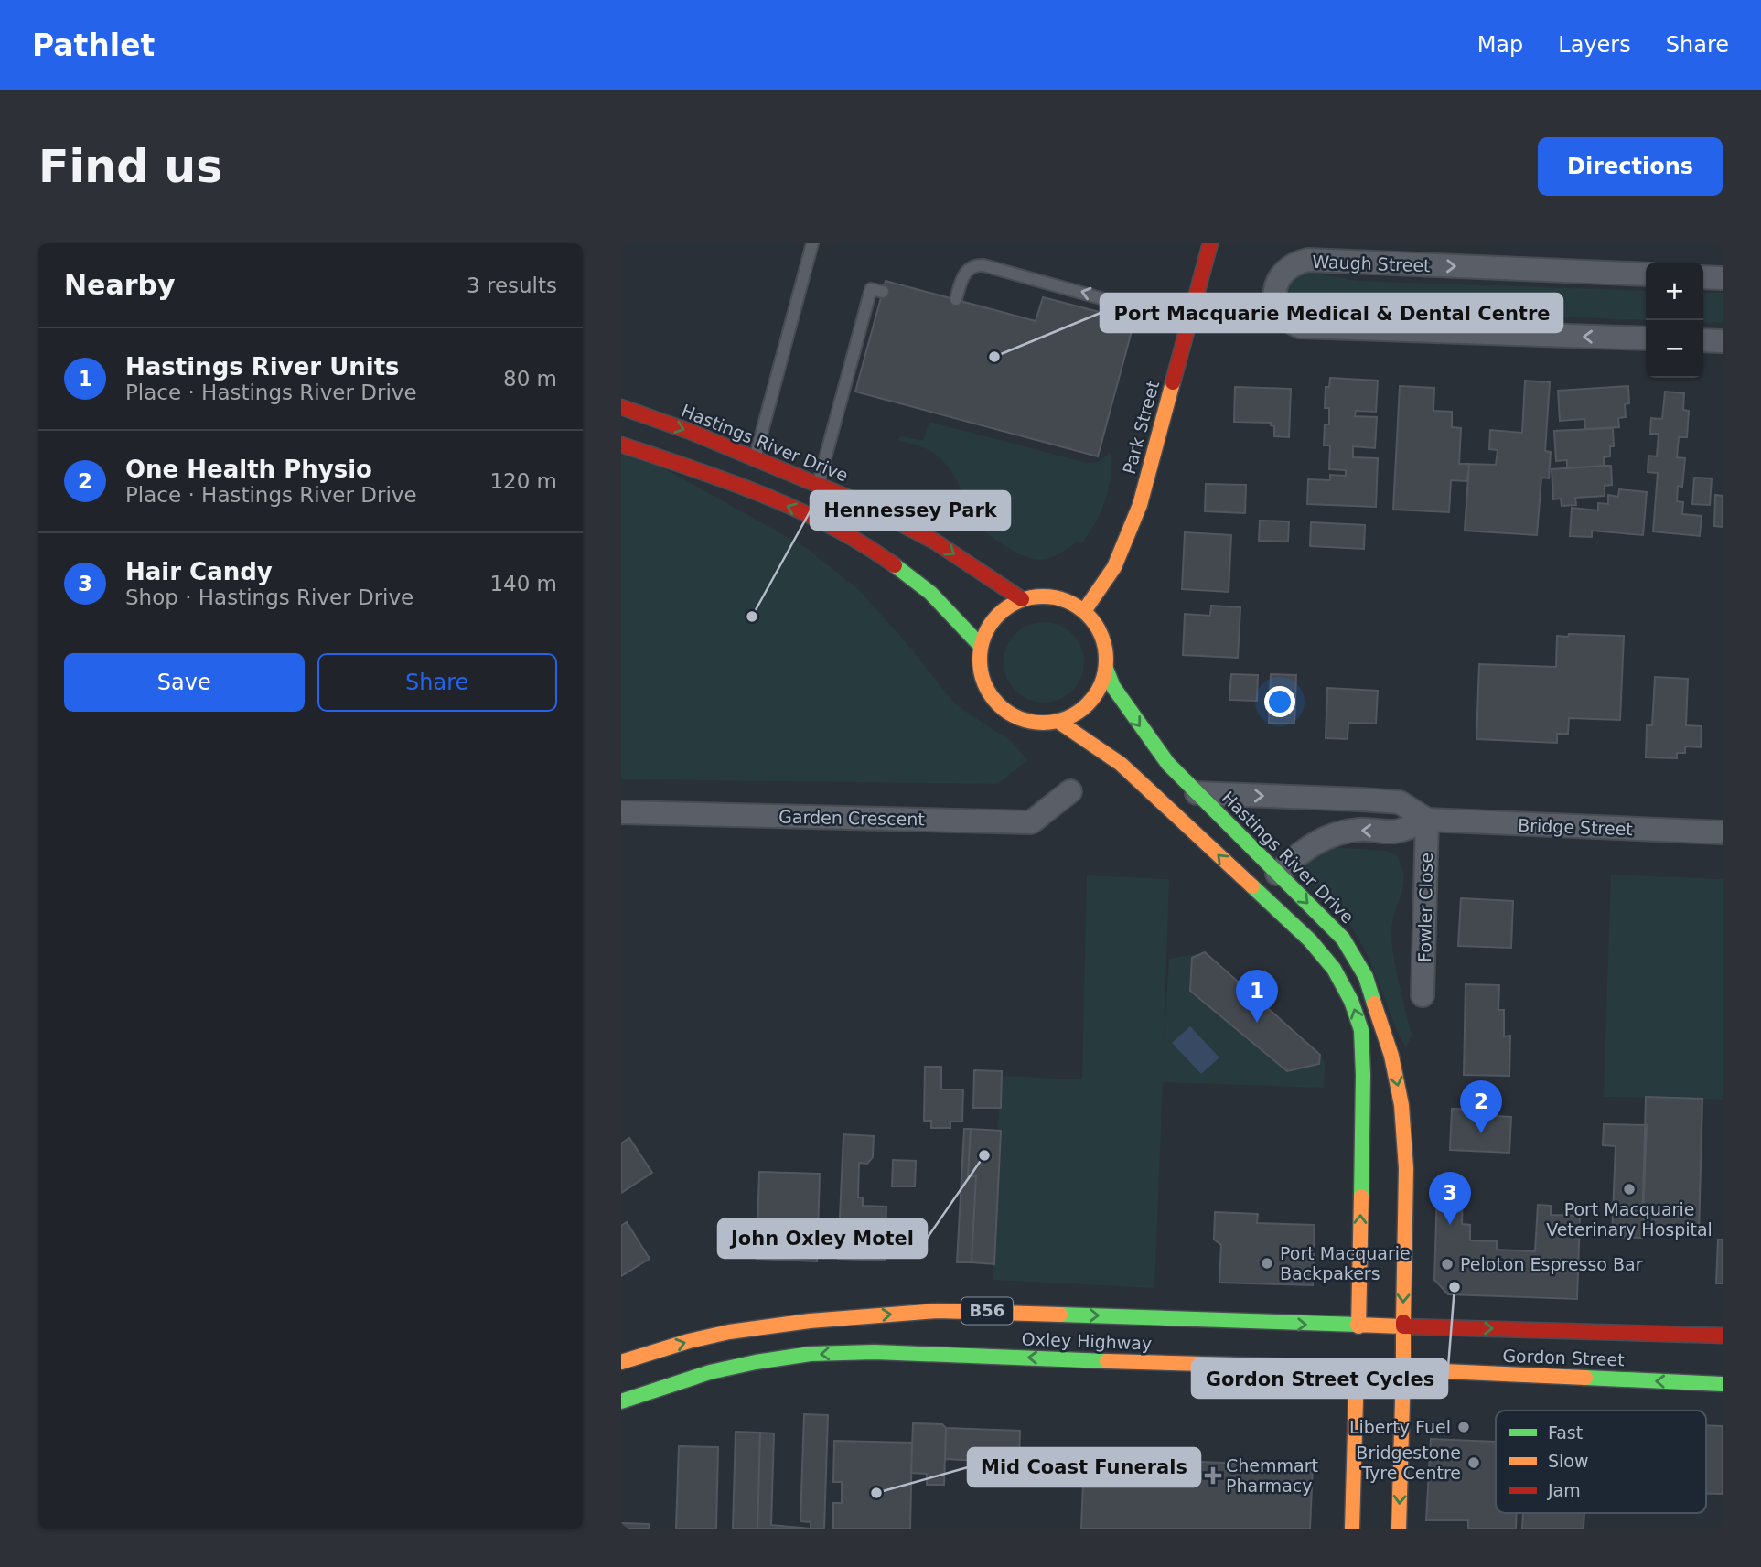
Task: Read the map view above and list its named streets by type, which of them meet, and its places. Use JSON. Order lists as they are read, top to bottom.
{
  "streets": {
    "main road": [
      "Park Street",
      "Hastings River Drive",
      "B56",
      "Oxley Highway",
      "Gordon Street"
    ],
    "street": [
      "Waugh Street",
      "Garden Crescent",
      "Bridge Street",
      "Fowler Close"
    ]
  },
  "crossings": [
    ["Park Street", "Hastings River Drive"],
    ["Hastings River Drive", "Bridge Street"],
    ["Hastings River Drive", "Oxley Highway"],
    ["Hastings River Drive", "Gordon Street"],
    ["Bridge Street", "Fowler Close"],
    ["Oxley Highway", "Gordon Street"]
  ],
  "places": {
    "other": [
      "Port Macquarie Medical & Dental Centre",
      "Hennessey Park",
      "John Oxley Motel",
      "Port Macquarie Veterinary Hospital",
      "Port Macquarie Backpakers",
      "Peloton Espresso Bar",
      "Gordon Street Cycles",
      "Liberty Fuel",
      "Bridgestone Tyre Centre",
      "Mid Coast Funerals"
    ],
    "health": ["Chemmart Pharmacy"]
  },
  "legend": ["Fast", "Slow", "Jam"],
  "page": {
    "header": "Pathlet",
    "nav": ["Map", "Layers", "Share"],
    "buttons": [
      "Directions",
      ["Save", "Share"]
    ],
    "title": "Find us",
    "heading": ["Nearby", "3 results"],
    "map_buttons": ["+", "−"],
    "list": [
      {
        "mark": "1",
        "name": "Hastings River Units",
        "note": "Place · Hastings River Drive",
        "value": "80 m"
      },
      {
        "mark": "2",
        "name": "One Health Physio",
        "note": "Place · Hastings River Drive",
        "value": "120 m"
      },
      {
        "mark": "3",
        "name": "Hair Candy",
        "note": "Shop · Hastings River Drive",
        "value": "140 m"
      }
    ],
    "pins": ["1", "2", "3"]
  }
}
